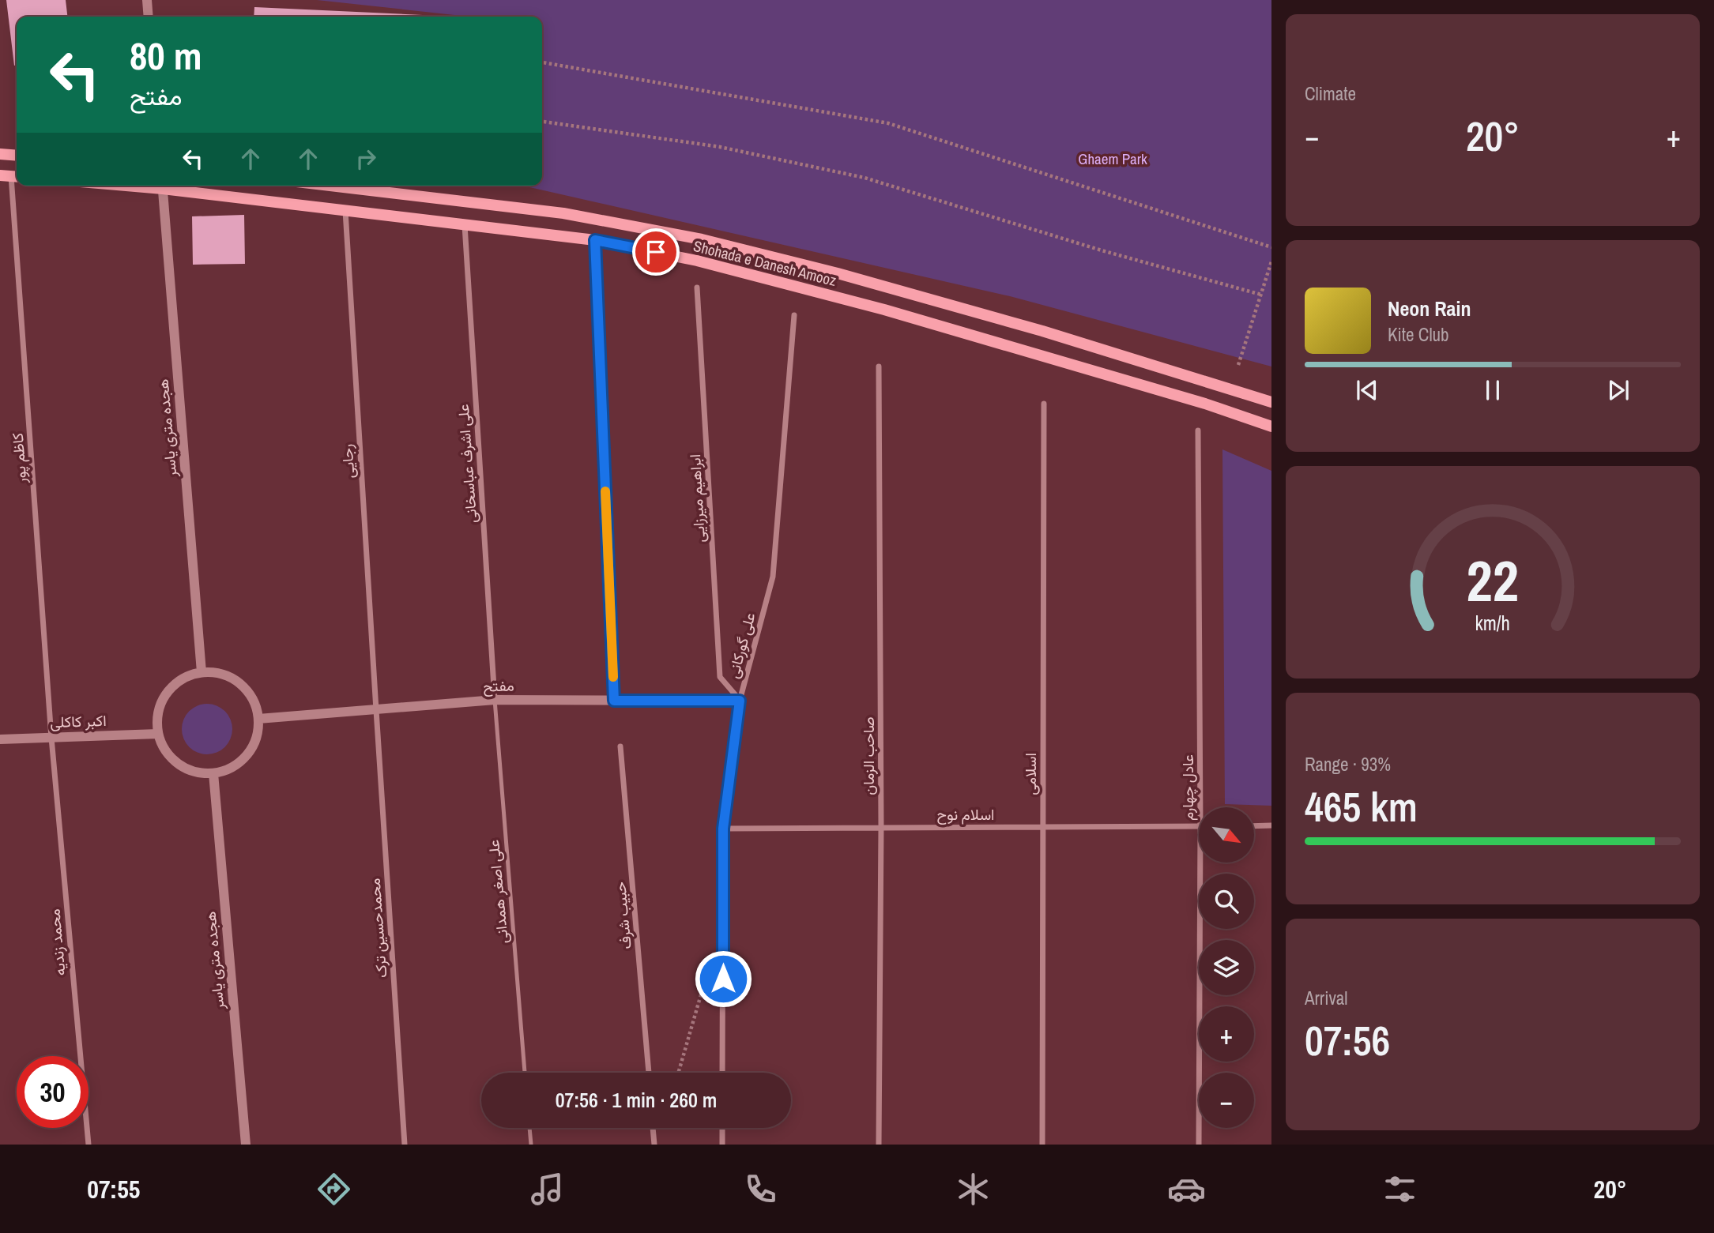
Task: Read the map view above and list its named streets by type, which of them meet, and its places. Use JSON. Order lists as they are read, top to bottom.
{
  "streets": {
    "main road": ["Shohada e Danesh Amooz"],
    "street": [
      "هجده متری یاسر",
      "کاظم پور",
      "رجایی",
      "علی اشرف عباسخانی",
      "ابراهیم میرزایی",
      "علی گورکانی",
      "مفتح",
      "اکبر کاکلی",
      "صاحب الزمان",
      "اسلامی",
      "عادل چهارم",
      "اسلام نوح",
      "حبیب شرف",
      "محمدحسین ترک",
      "محمد زندیه"
    ],
    "lane": ["علی اصغر همدانی"]
  },
  "crossings": [
    ["Shohada e Danesh Amooz", "رجایی"],
    ["Shohada e Danesh Amooz", "علی اشرف عباسخانی"],
    ["هجده متری یاسر", "مفتح"],
    ["هجده متری یاسر", "اکبر کاکلی"],
    ["کاظم پور", "اکبر کاکلی"],
    ["کاظم پور", "محمد زندیه"],
    ["رجایی", "مفتح"],
    ["رجایی", "محمدحسین ترک"],
    ["علی اشرف عباسخانی", "مفتح"],
    ["علی اشرف عباسخانی", "علی اصغر همدانی"],
    ["ابراهیم میرزایی", "علی گورکانی"],
    ["ابراهیم میرزایی", "مفتح"],
    ["علی گورکانی", "مفتح"],
    ["علی گورکانی", "اسلام نوح"],
    ["مفتح", "اکبر کاکلی"],
    ["مفتح", "علی اصغر همدانی"],
    ["مفتح", "محمدحسین ترک"],
    ["اکبر کاکلی", "محمد زندیه"],
    ["صاحب الزمان", "اسلام نوح"],
    ["اسلامی", "اسلام نوح"]
  ],
  "parks": ["Ghaem Park"],
  "north": "bottom right",
  "page": {
    "tile": [
      "Climate",
      ["Range · 93%", "465 km"],
      ["Arrival", "07:56"]
    ],
    "turn": ["80 m", "مفتح"],
    "heat": ["−", "20°", "+"],
    "song": ["Neon Rain", "Kite Club"],
    "map_buttons": ["+", "−"],
    "limit": "30",
    "trip": "07:56 · 1 min · 260 m",
    "tabs": ["07:55", "20°"],
    "gauge": ["22", "km/h"]
  }
}
